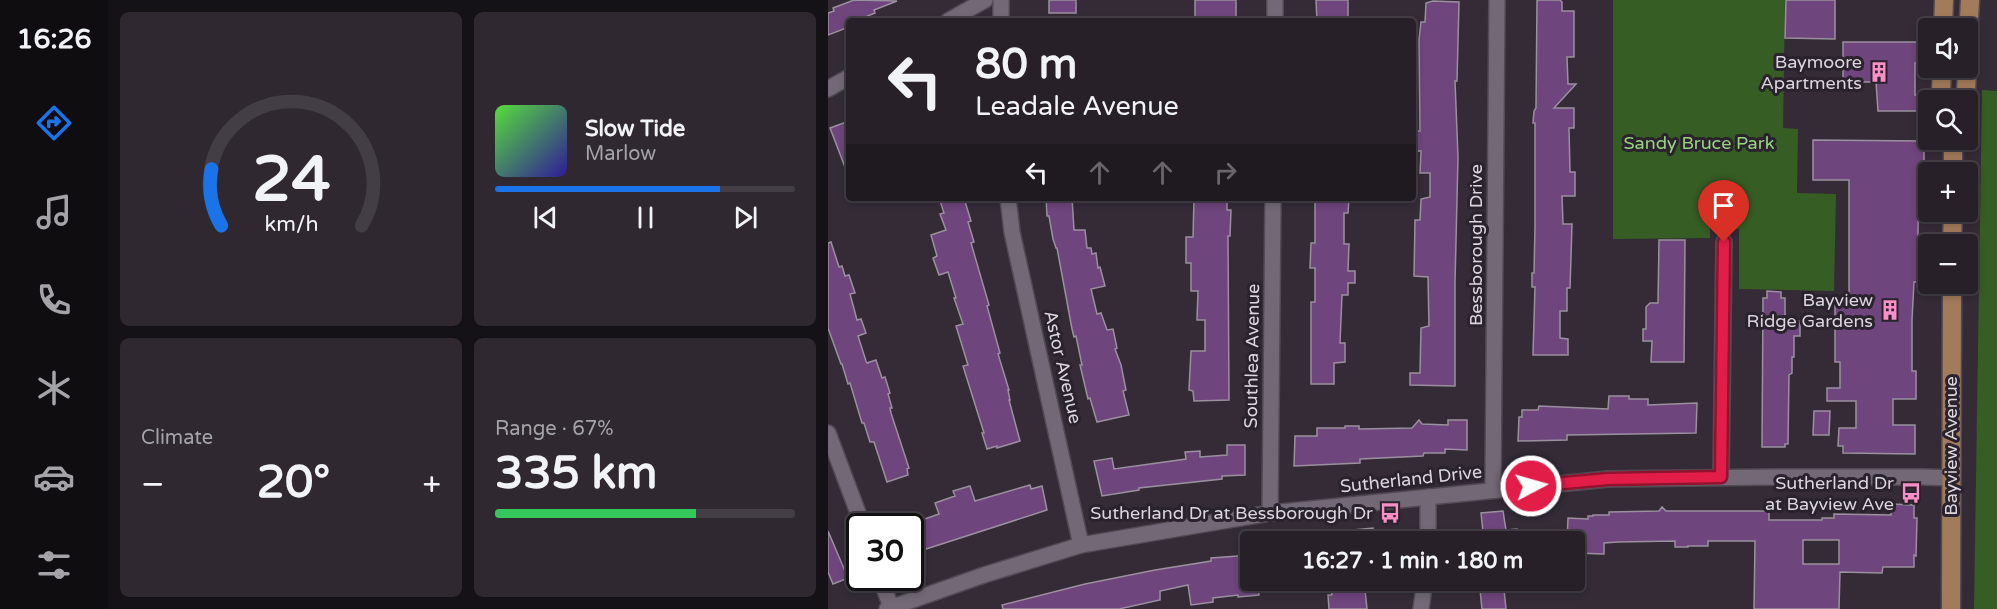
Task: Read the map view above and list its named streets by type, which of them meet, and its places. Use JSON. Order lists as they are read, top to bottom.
{
  "streets": {
    "main road": ["Bayview Avenue"],
    "street": [
      "Bessborough Drive",
      "Southlea Avenue",
      "Astor Avenue",
      "Sutherland Drive"
    ]
  },
  "crossings": [
    ["Bessborough Drive", "Sutherland Drive"],
    ["Southlea Avenue", "Sutherland Drive"],
    ["Astor Avenue", "Sutherland Drive"],
    ["Bayview Avenue", "Sutherland Drive"]
  ],
  "parks": ["Sandy Bruce Park"],
  "places": {
    "building": ["Baymoore Apartments", "Bayview Ridge Gardens"],
    "bus stop": ["Sutherland Dr at Bayview Ave", "Sutherland Dr at Bessborough Dr"]
  },
  "page": {
    "tabs": "16:26",
    "map_buttons": ["+", "−"],
    "turn": ["80 m", "Leadale Avenue"],
    "song": ["Slow Tide", "Marlow"],
    "tile": [
      "Climate",
      ["Range · 67%", "335 km"]
    ],
    "heat": ["−", "20°", "+"],
    "limit": "30",
    "trip": "16:27 · 1 min · 180 m",
    "gauge": ["24", "km/h"]
  }
}
